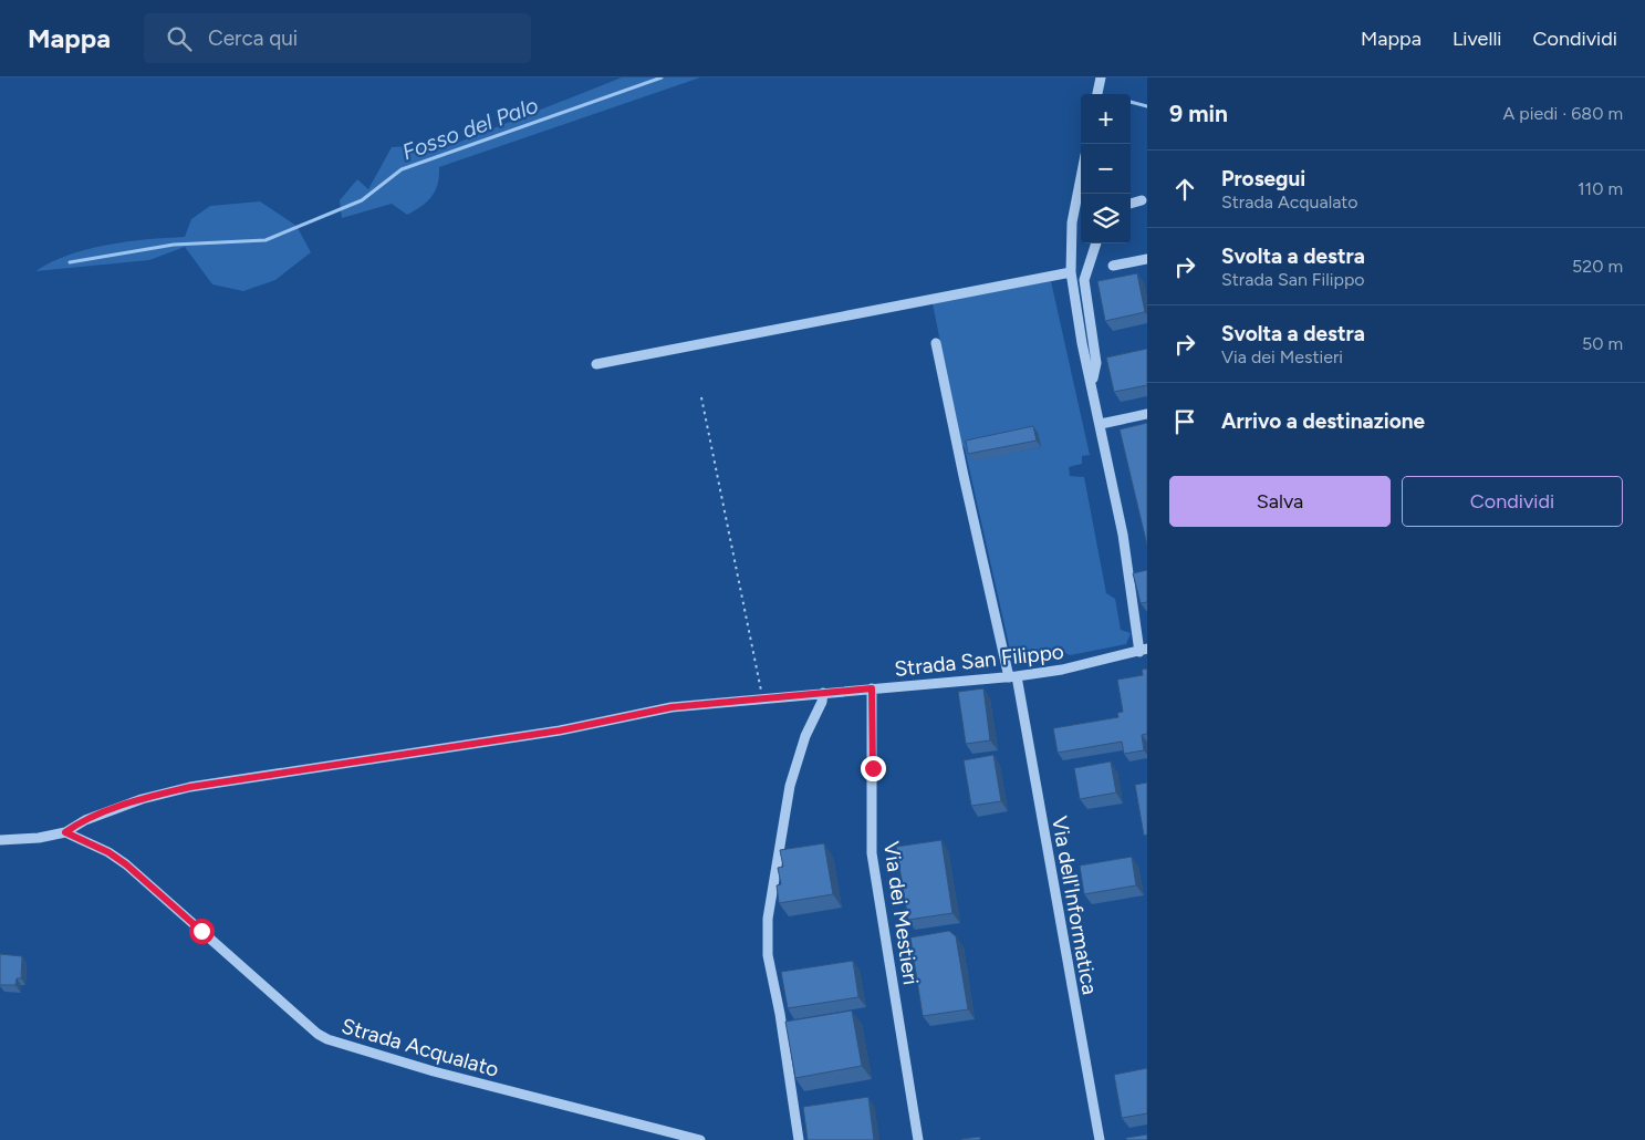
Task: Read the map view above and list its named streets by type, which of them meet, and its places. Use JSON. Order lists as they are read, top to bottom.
{
  "streets": {
    "street": [
      "Strada San Filippo",
      "Via dell'Informatica",
      "Via dei Mestieri",
      "Strada Acqualato"
    ]
  },
  "crossings": [
    ["Strada San Filippo", "Via dell'Informatica"],
    ["Strada San Filippo", "Via dei Mestieri"],
    ["Strada San Filippo", "Strada Acqualato"]
  ],
  "water": ["Fosso del Palo"],
  "page": {
    "header": "Mappa",
    "search": "Cerca qui",
    "nav": ["Mappa", "Livelli", "Condividi"],
    "heading": ["9 min", "A piedi · 680 m"],
    "map_buttons": ["+", "−"],
    "list": [
      ["Prosegui", "Strada Acqualato", "110 m"],
      ["Svolta a destra", "Strada San Filippo", "520 m"],
      ["Svolta a destra", "Via dei Mestieri", "50 m"],
      "Arrivo a destinazione"
    ],
    "buttons": ["Salva", "Condividi"]
  }
}
